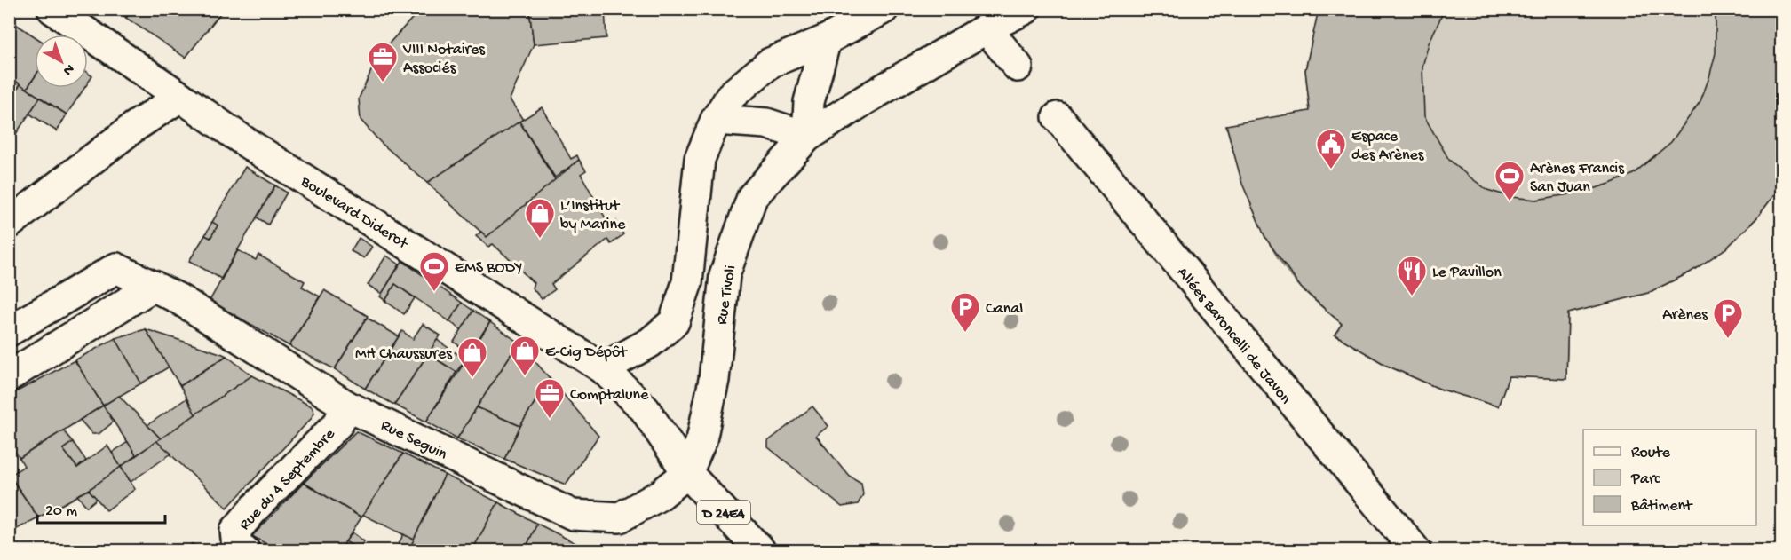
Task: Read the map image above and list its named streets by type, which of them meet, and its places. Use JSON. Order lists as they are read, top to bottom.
{
  "streets": {
    "street": [
      "Boulevard Diderot",
      "Rue Tivoli",
      "Allées Baroncelli de Javon",
      "Rue Seguin",
      "Rue du 4 Septembre",
      "D 24E4"
    ]
  },
  "crossings": [
    ["Boulevard Diderot", "Rue Tivoli"],
    ["Boulevard Diderot", "Rue Seguin"],
    ["Boulevard Diderot", "D 24E4"],
    ["Rue Tivoli", "Rue Seguin"],
    ["Rue Tivoli", "D 24E4"],
    ["Rue Seguin", "Rue du 4 Septembre"],
    ["Rue Seguin", "D 24E4"]
  ],
  "places": {
    "office": ["VIII Notaires Associés", "Comptalune"],
    "public building": ["Espace des Arènes"],
    "sports": ["Arènes Francis San Juan", "EMS BODY"],
    "shop": ["L’Institut by Marine", "E-Cig Dépôt", "MH Chaussures"],
    "restaurant": ["Le Pavillon"],
    "parking": ["Canal", "Arènes"]
  },
  "legend": ["Route", "Parc", "Bâtiment"],
  "scale_bar": "20 m",
  "north": "bottom right"
}
